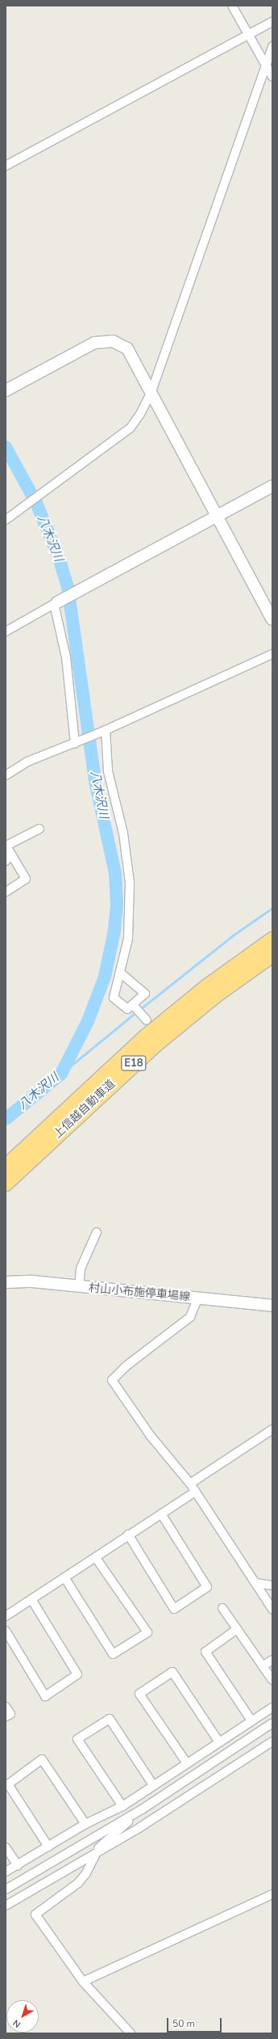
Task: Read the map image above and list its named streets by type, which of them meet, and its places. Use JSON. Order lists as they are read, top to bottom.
{
  "streets": {
    "highway": ["E18", "上信越自動車道"],
    "street": ["村山小布施停車場線"]
  },
  "water": ["八木沢川"],
  "scale_bar": "50 m",
  "north": "bottom left"
}
